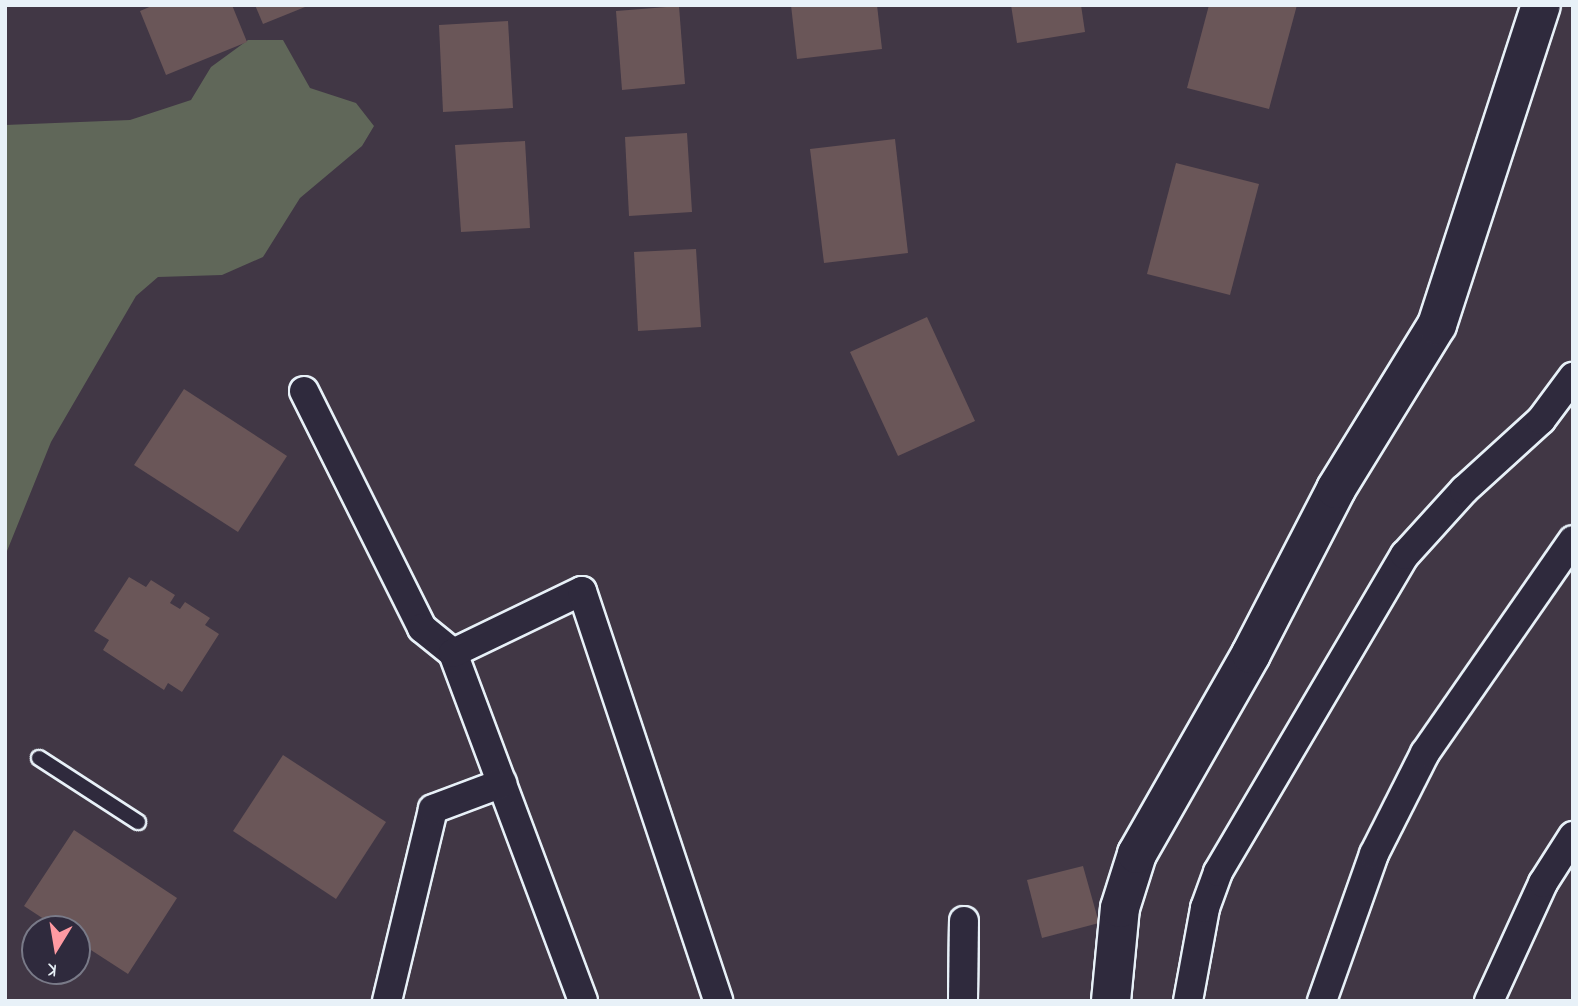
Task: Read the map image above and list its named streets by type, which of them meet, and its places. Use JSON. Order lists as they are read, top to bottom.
{
  "north": "bottom"
}
